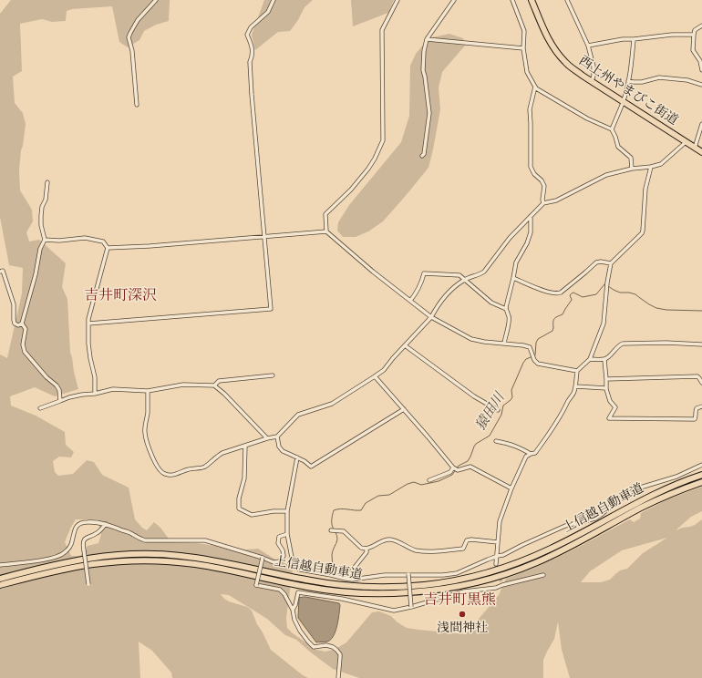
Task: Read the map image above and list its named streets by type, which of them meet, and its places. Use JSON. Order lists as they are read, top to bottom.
{
  "streets": {
    "highway": ["西上州やまびこ街道", "上信越自動車道"]
  },
  "districts": ["吉井町深沢", "吉井町黒熊"],
  "water": ["猿田川"],
  "places": ["浅間神社"]
}
